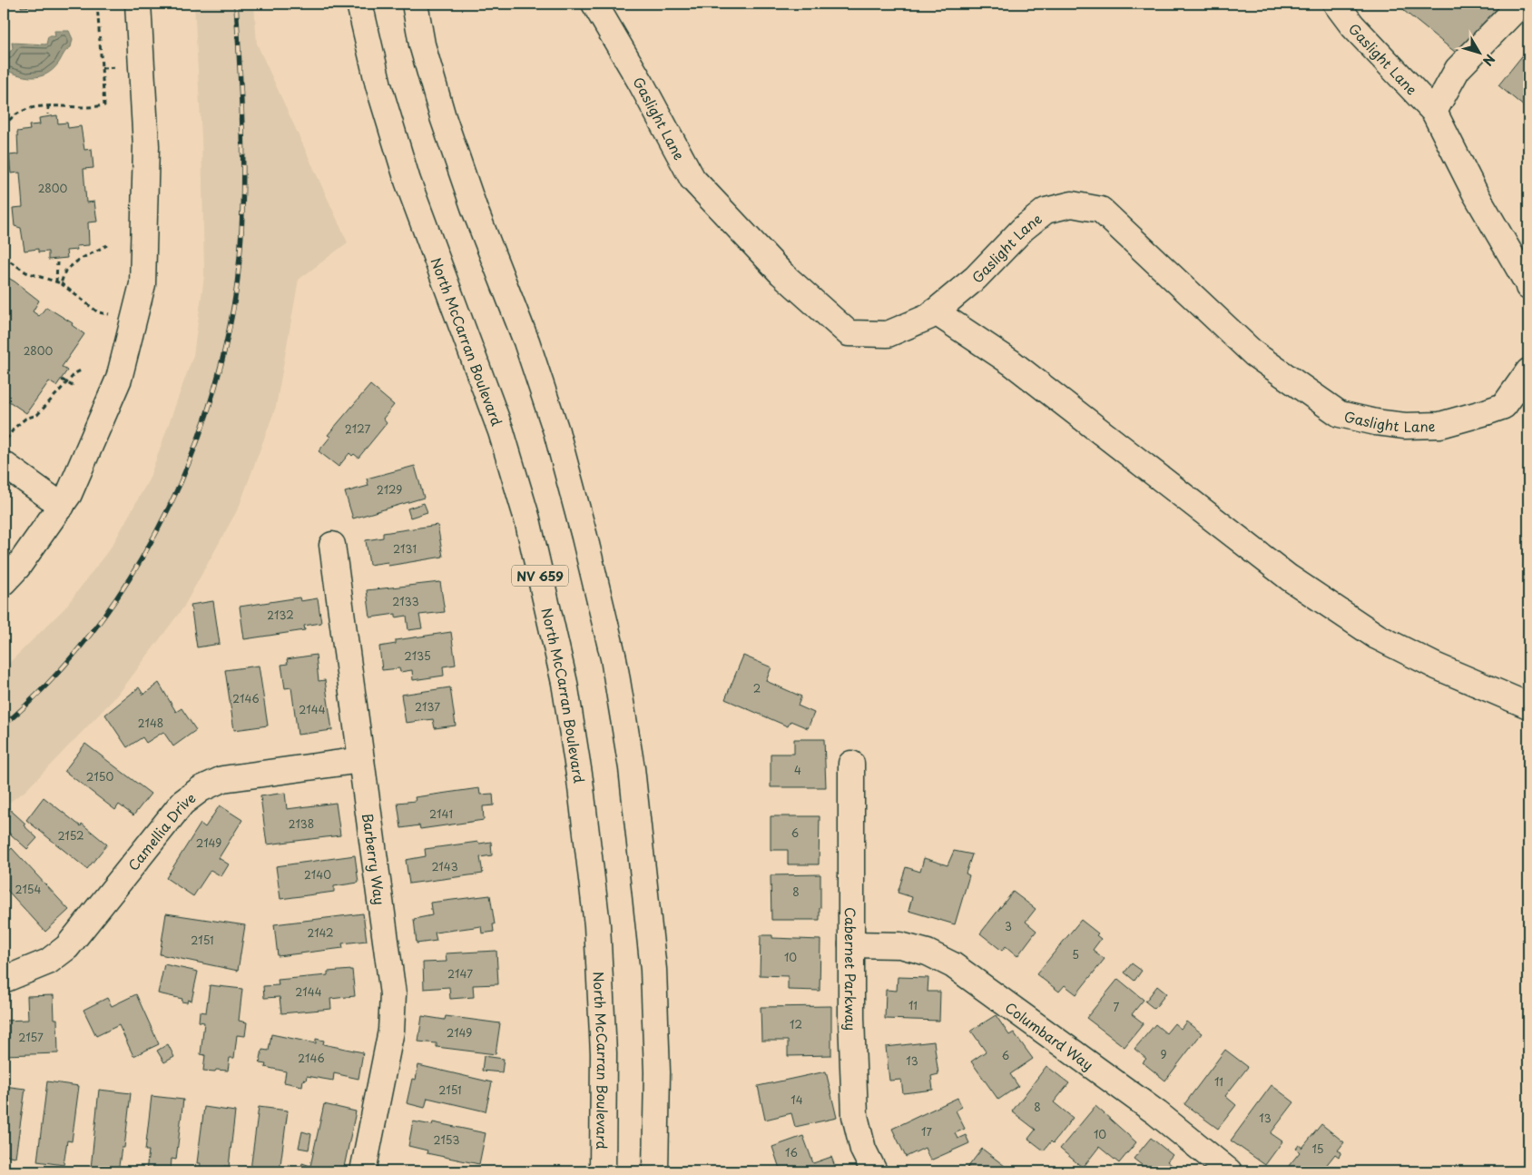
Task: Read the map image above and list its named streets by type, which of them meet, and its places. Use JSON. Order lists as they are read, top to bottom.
{
  "streets": {
    "main road": [
      "Gaslight Lane",
      "North McCarran Boulevard",
      "NV 659",
      "Camellia Drive",
      "Barberry Way",
      "Cabernet Parkway",
      "Columbard Way"
    ]
  },
  "crossings": [
    ["Camellia Drive", "Barberry Way"],
    ["Cabernet Parkway", "Columbard Way"]
  ],
  "house_numbers": [
    "2800",
    "2800",
    "2127",
    "2129",
    "2131",
    "2133",
    "2132",
    "2135",
    "2",
    "2146",
    "2137",
    "2144",
    "2148",
    "4",
    "2150",
    "2141",
    "2138",
    "6",
    "2152",
    "2149",
    "2143",
    "2140",
    "2154",
    "8",
    "3",
    "2142",
    "2151",
    "5",
    "10",
    "2147",
    "2144",
    "11",
    "7",
    "12",
    "2149",
    "2157",
    "9",
    "6",
    "2146",
    "13",
    "11",
    "2151",
    "14",
    "8",
    "13",
    "17",
    "10",
    "2153",
    "15",
    "16"
  ],
  "north": "bottom right"
}
